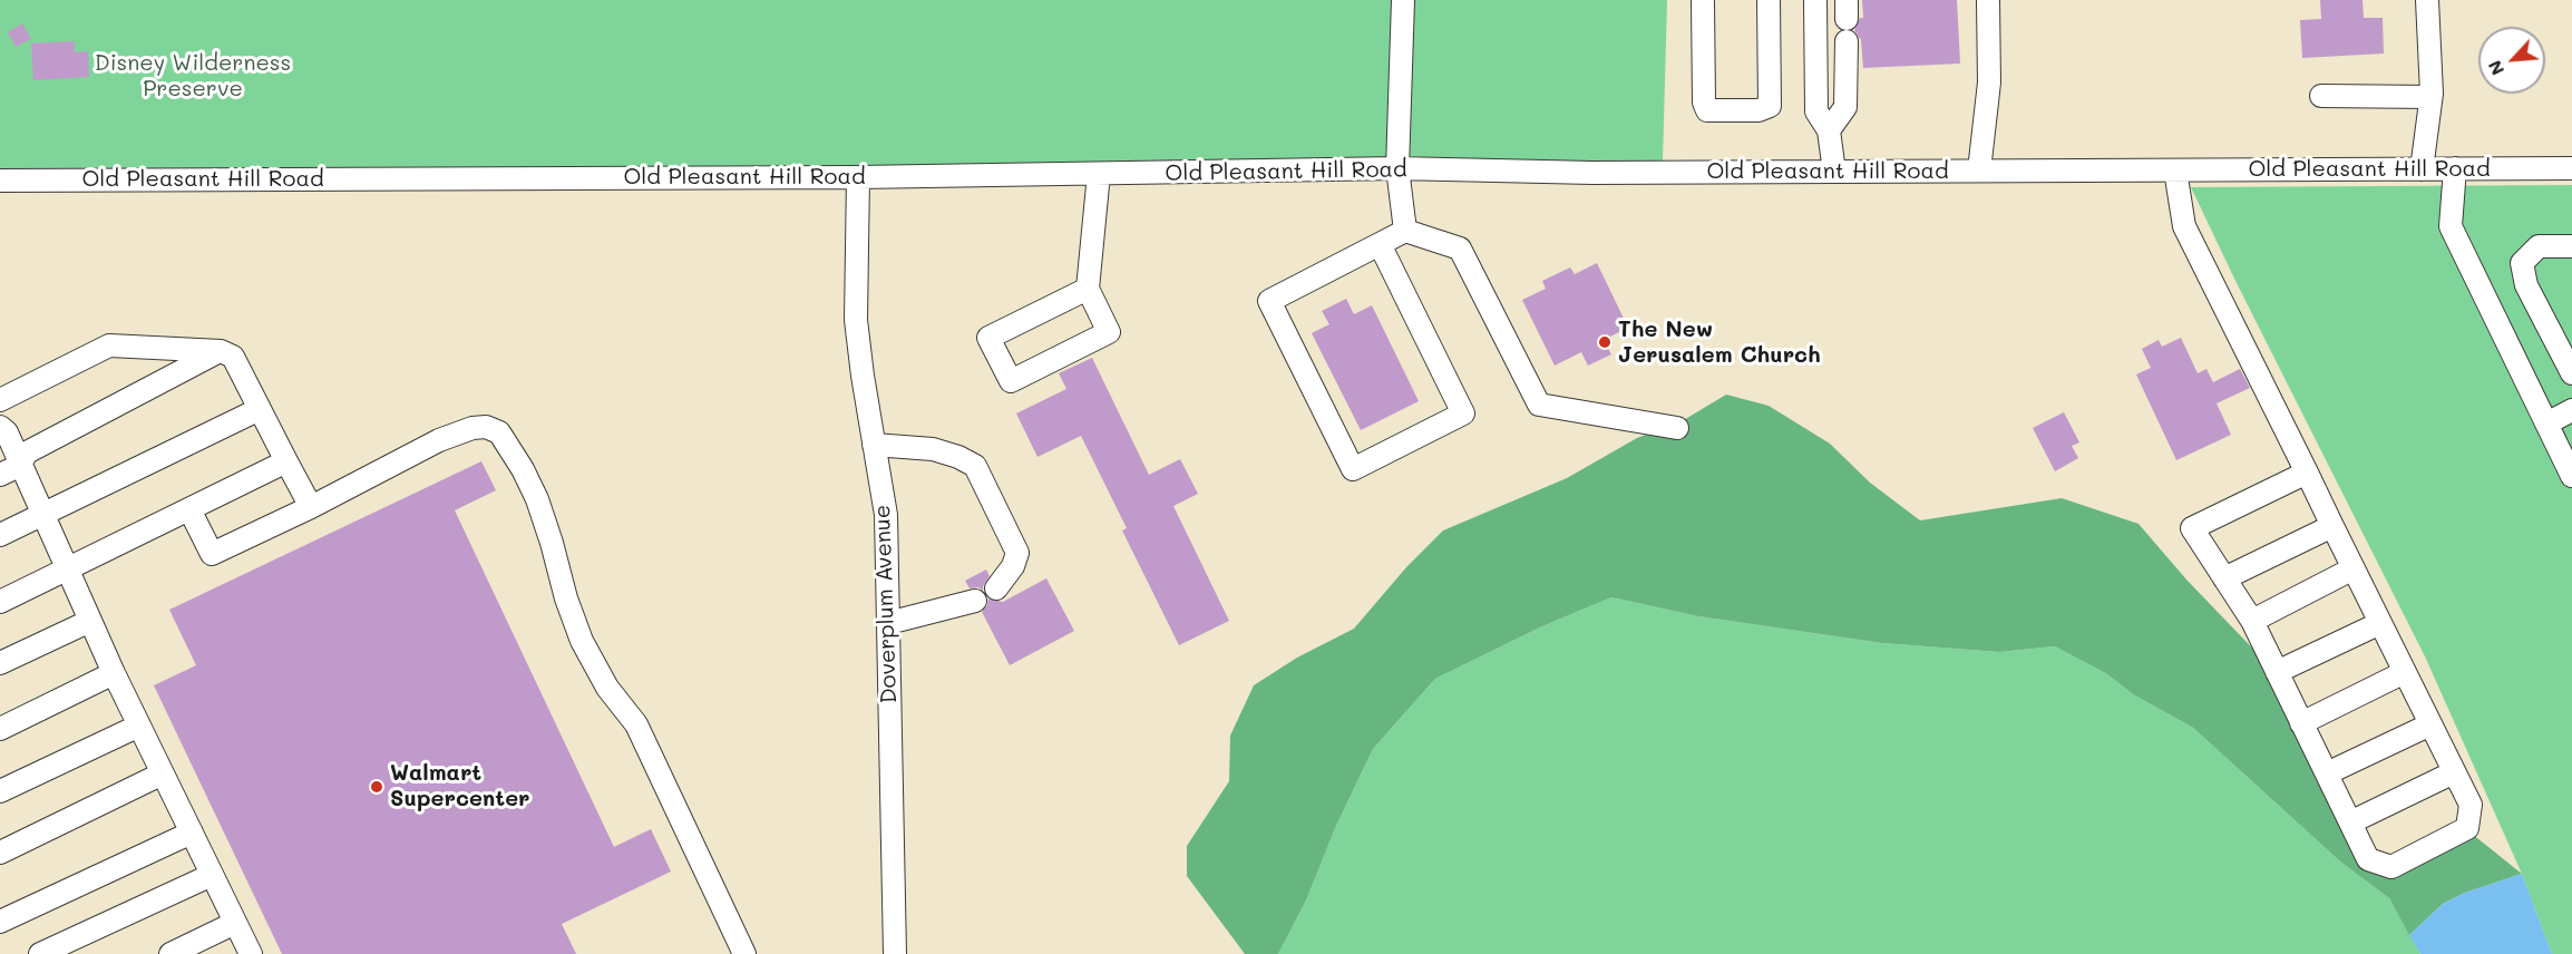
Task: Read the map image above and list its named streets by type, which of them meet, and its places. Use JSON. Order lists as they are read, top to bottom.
{
  "streets": {
    "street": ["Old Pleasant Hill Road", "Doverplum Avenue"]
  },
  "crossings": [
    ["Old Pleasant Hill Road", "Doverplum Avenue"]
  ],
  "parks": ["Disney Wilderness Preserve"],
  "places": ["The New Jerusalem Church", "Walmart Supercenter"],
  "north": "bottom left"
}
